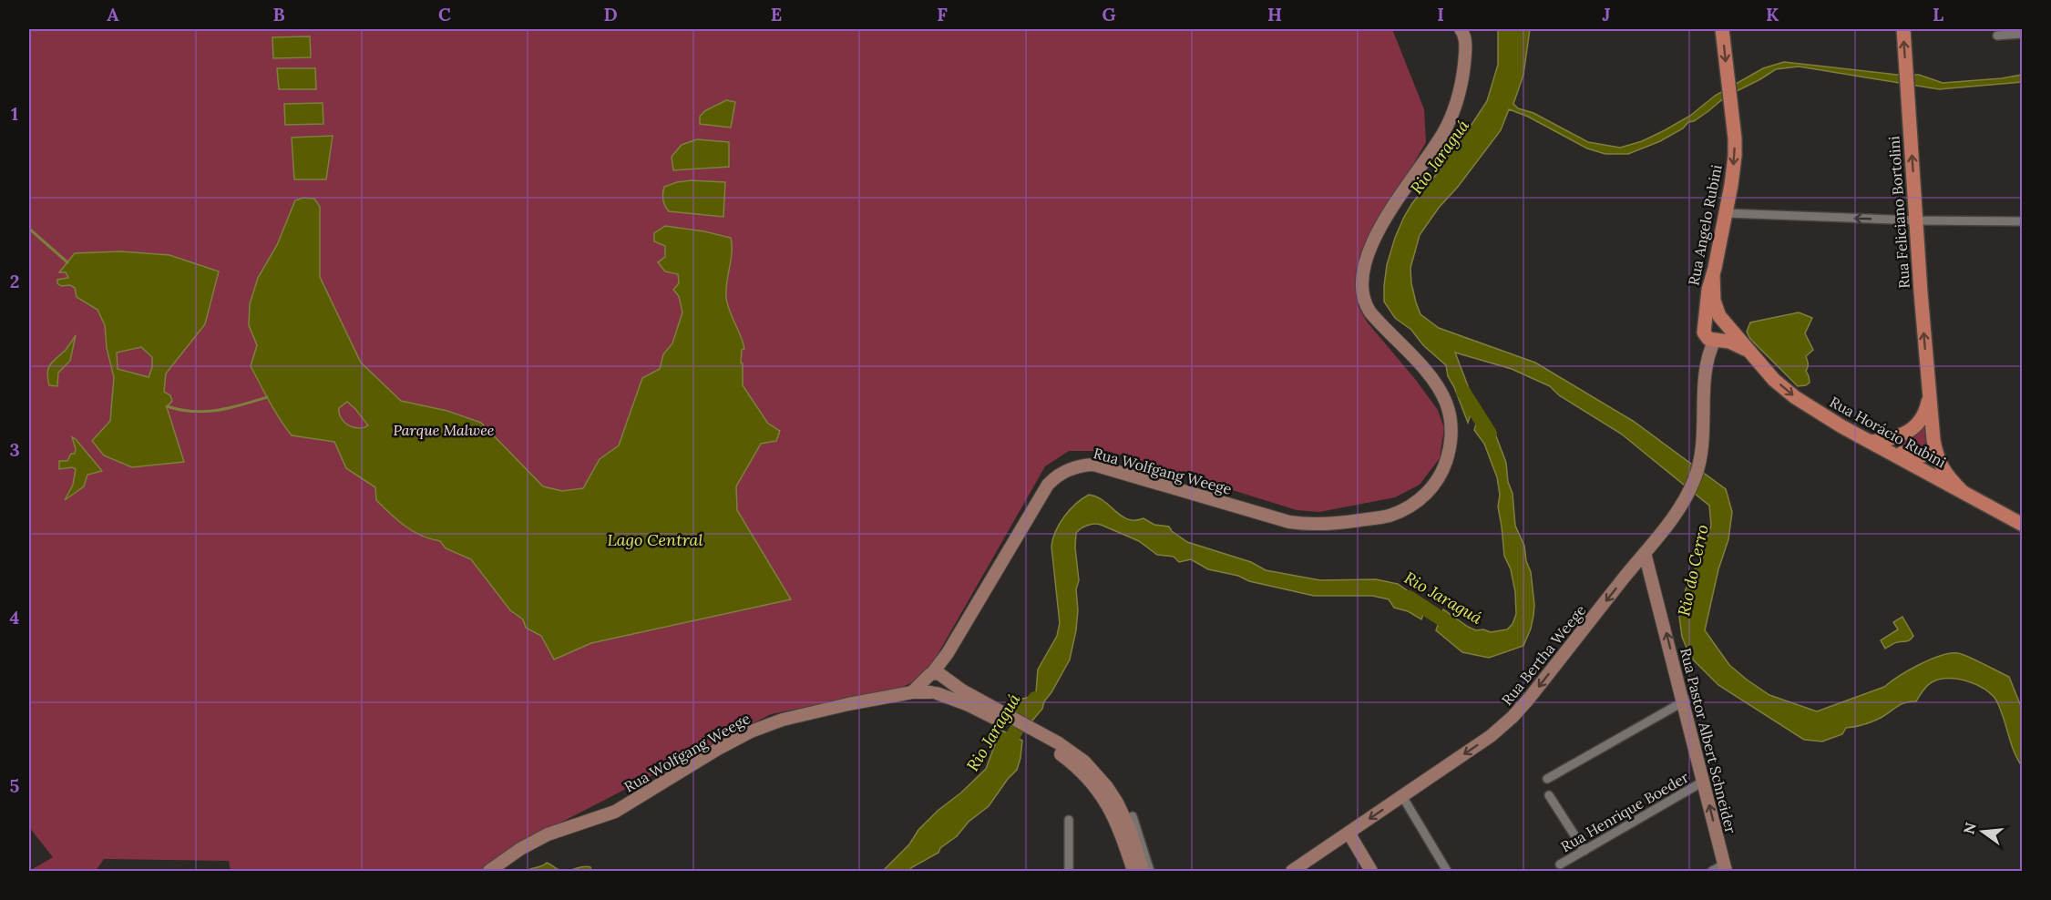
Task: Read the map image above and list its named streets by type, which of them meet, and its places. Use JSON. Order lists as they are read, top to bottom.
{
  "streets": {
    "main road": [
      "Rua Feliciano Bortolini",
      "Rua Angelo Rubini",
      "Rua Horácio Rubini",
      "Rua Wolfgang Weege",
      "Rua Bertha Weege",
      "Rua Pastor Albert Schneider"
    ],
    "street": ["Rua Henrique Boeder"]
  },
  "crossings": [
    ["Rua Feliciano Bortolini", "Rua Horácio Rubini"],
    ["Rua Angelo Rubini", "Rua Horácio Rubini"],
    ["Rua Angelo Rubini", "Rua Bertha Weege"],
    ["Rua Horácio Rubini", "Rua Bertha Weege"],
    ["Rua Bertha Weege", "Rua Pastor Albert Schneider"],
    ["Rua Pastor Albert Schneider", "Rua Henrique Boeder"]
  ],
  "one_way": [
    "Rua Feliciano Bortolini",
    "Rua Angelo Rubini",
    "Rua Bertha Weege",
    "Rua Pastor Albert Schneider"
  ],
  "water": ["Rio Jaraguá", "Lago Central", "Rio do Cerro"],
  "parks": ["Parque Malwee"],
  "north": "left",
  "grid": {
    "columns": [
      "A",
      "B",
      "C",
      "D",
      "E",
      "F",
      "G",
      "H",
      "I",
      "J",
      "K",
      "L"
    ],
    "rows": [
      "1",
      "2",
      "3",
      "4",
      "5"
    ]
  }
}
